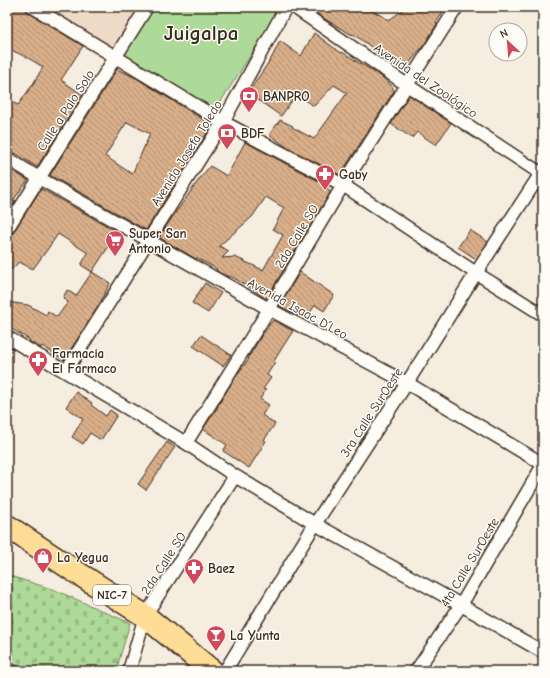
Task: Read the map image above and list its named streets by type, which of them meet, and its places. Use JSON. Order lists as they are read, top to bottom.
{
  "streets": {
    "highway": ["NIC-7"],
    "street": [
      "Avenida del Zoológico",
      "Calle a Palo Solo",
      "Avenida Josefa Toledo",
      "2da Calle SO",
      "Avenida Isaac D´Leo",
      "3ra Calle SurOeste",
      "4ta Calle SurOeste"
    ]
  },
  "crossings": [
    ["Avenida del Zoológico", "2da Calle SO"],
    ["Avenida del Zoológico", "3ra Calle SurOeste"],
    ["Calle a Palo Solo", "Avenida Isaac D´Leo"],
    ["Avenida Josefa Toledo", "Avenida Isaac D´Leo"],
    ["2da Calle SO", "Avenida Isaac D´Leo"],
    ["2da Calle SO", "NIC-7"],
    ["Avenida Isaac D´Leo", "3ra Calle SurOeste"],
    ["Avenida Isaac D´Leo", "4ta Calle SurOeste"]
  ],
  "districts": ["Juigalpa"],
  "places": {
    "bank": ["BANPRO", "BDF"],
    "pharmacy": ["Gaby", "Farmacia El Farmaco", "Baez"],
    "supermarket": ["Super San Antonio"],
    "shop": ["La Yegua"],
    "bar": ["La Yunta"]
  },
  "north": "top left"
}
